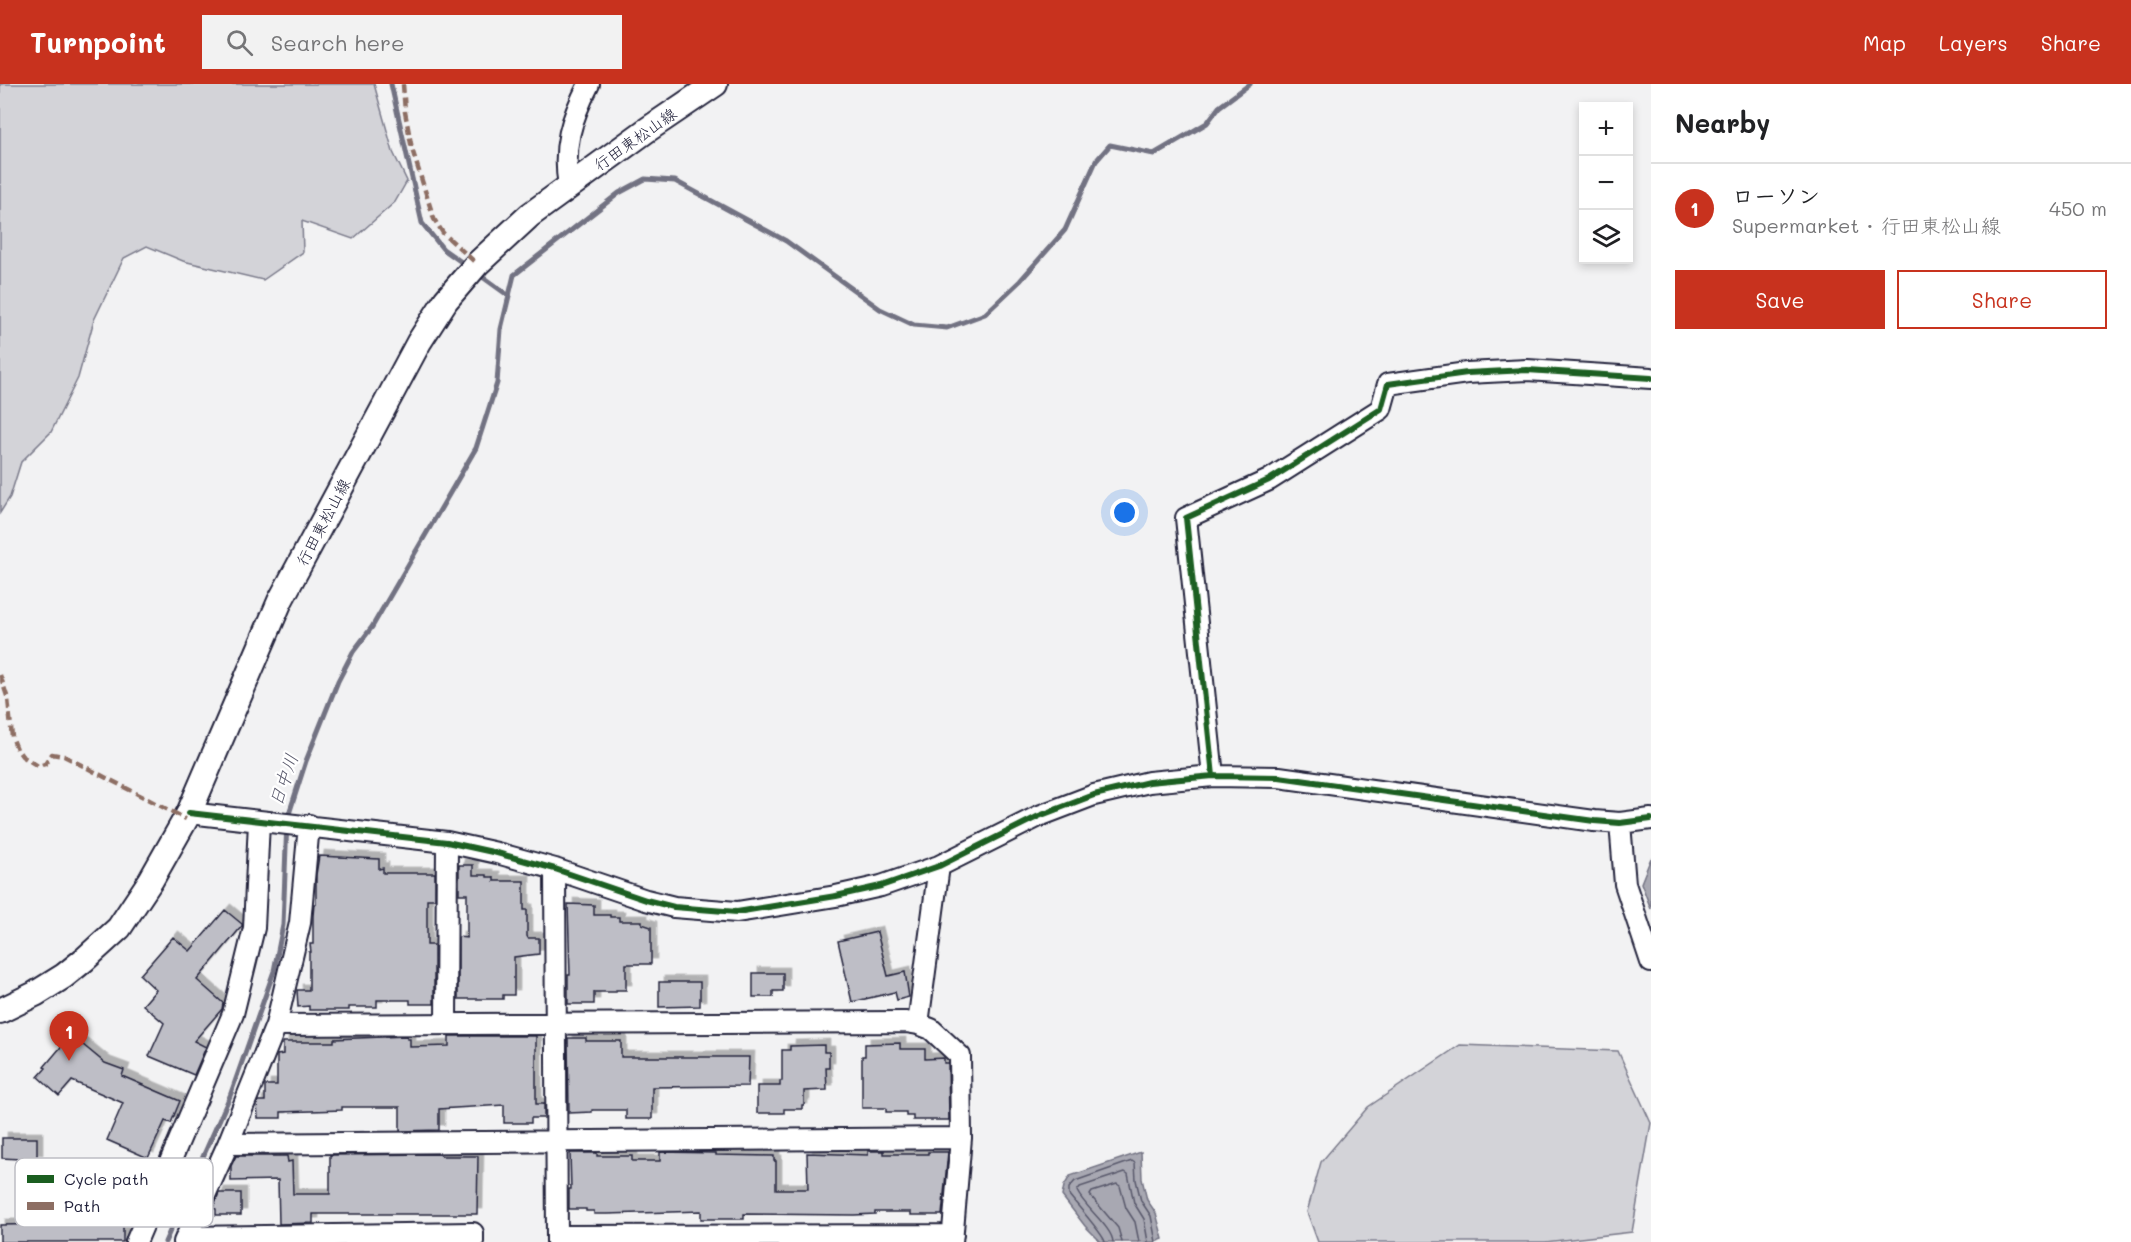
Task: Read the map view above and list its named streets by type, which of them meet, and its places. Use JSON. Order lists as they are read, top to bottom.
{
  "streets": {
    "main road": ["行田東松山線"]
  },
  "water": ["日中川"],
  "legend": ["Cycle path", "Path"],
  "page": {
    "header": "Turnpoint",
    "search": "Search here",
    "nav": ["Map", "Layers", "Share"],
    "heading": "Nearby",
    "map_buttons": ["+", "−"],
    "list": [
      {
        "mark": "1",
        "name": "ローソン",
        "note": "Supermarket · 行田東松山線",
        "value": "450 m"
      }
    ],
    "buttons": ["Save", "Share"],
    "pins": "1"
  }
}
